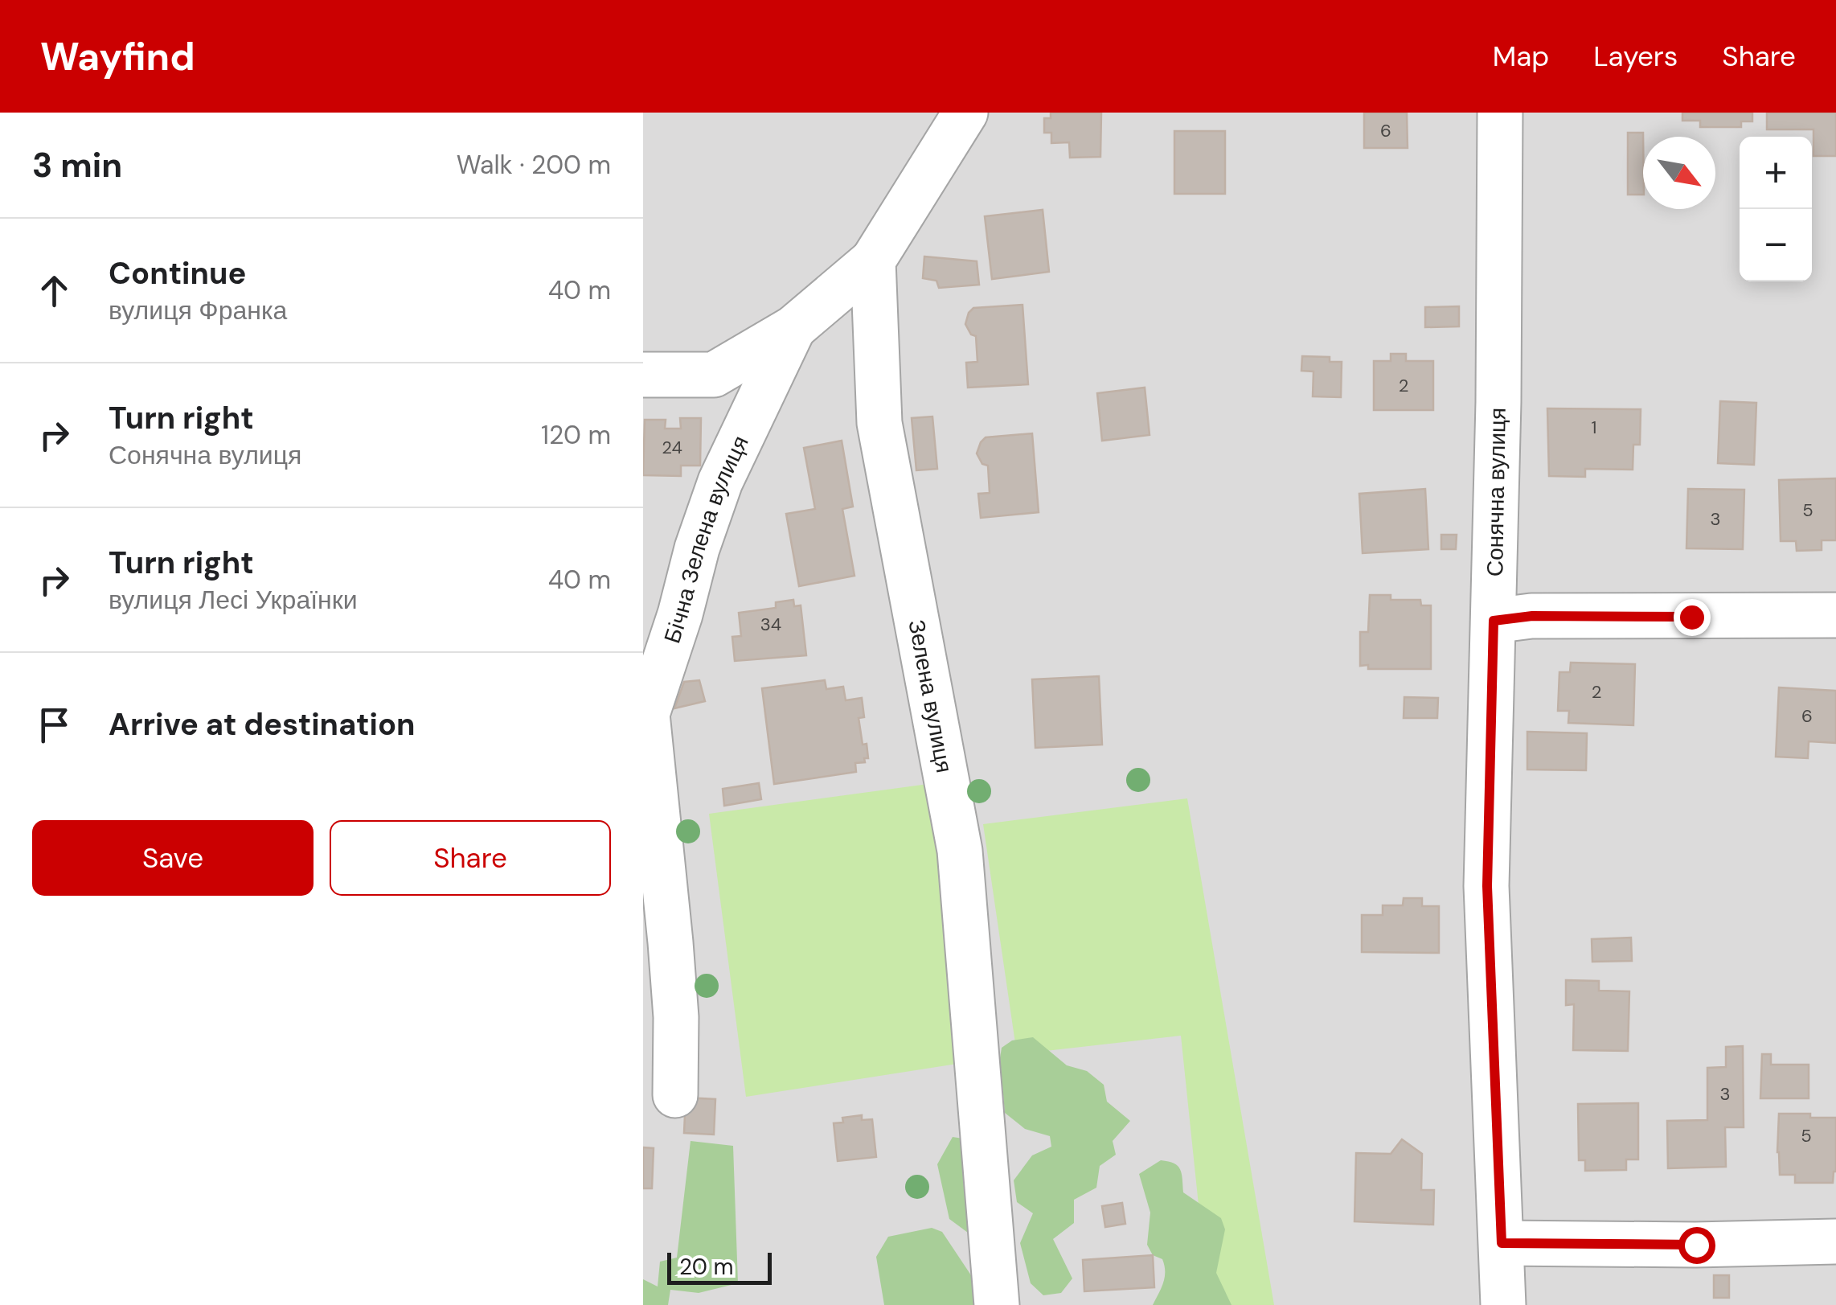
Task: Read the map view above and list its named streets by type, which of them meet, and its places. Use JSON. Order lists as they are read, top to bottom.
{
  "streets": {
    "street": ["Сонячна вулиця", "Бічна Зелена вулиця", "Зелена вулиця"]
  },
  "house_numbers": [
    "6",
    "2",
    "1",
    "24",
    "5",
    "3",
    "34",
    "2",
    "6",
    "3",
    "5"
  ],
  "scale_bar": "20 m",
  "north": "bottom right",
  "page": {
    "header": "Wayfind",
    "nav": ["Map", "Layers", "Share"],
    "heading": ["3 min", "Walk · 200 m"],
    "map_buttons": ["+", "−"],
    "list": [
      ["Continue", "вулиця Франка", "40 m"],
      ["Turn right", "Сонячна вулиця", "120 m"],
      ["Turn right", "вулиця Лесі Українки", "40 m"],
      "Arrive at destination"
    ],
    "buttons": ["Save", "Share"],
    "scale": "20 m"
  }
}
